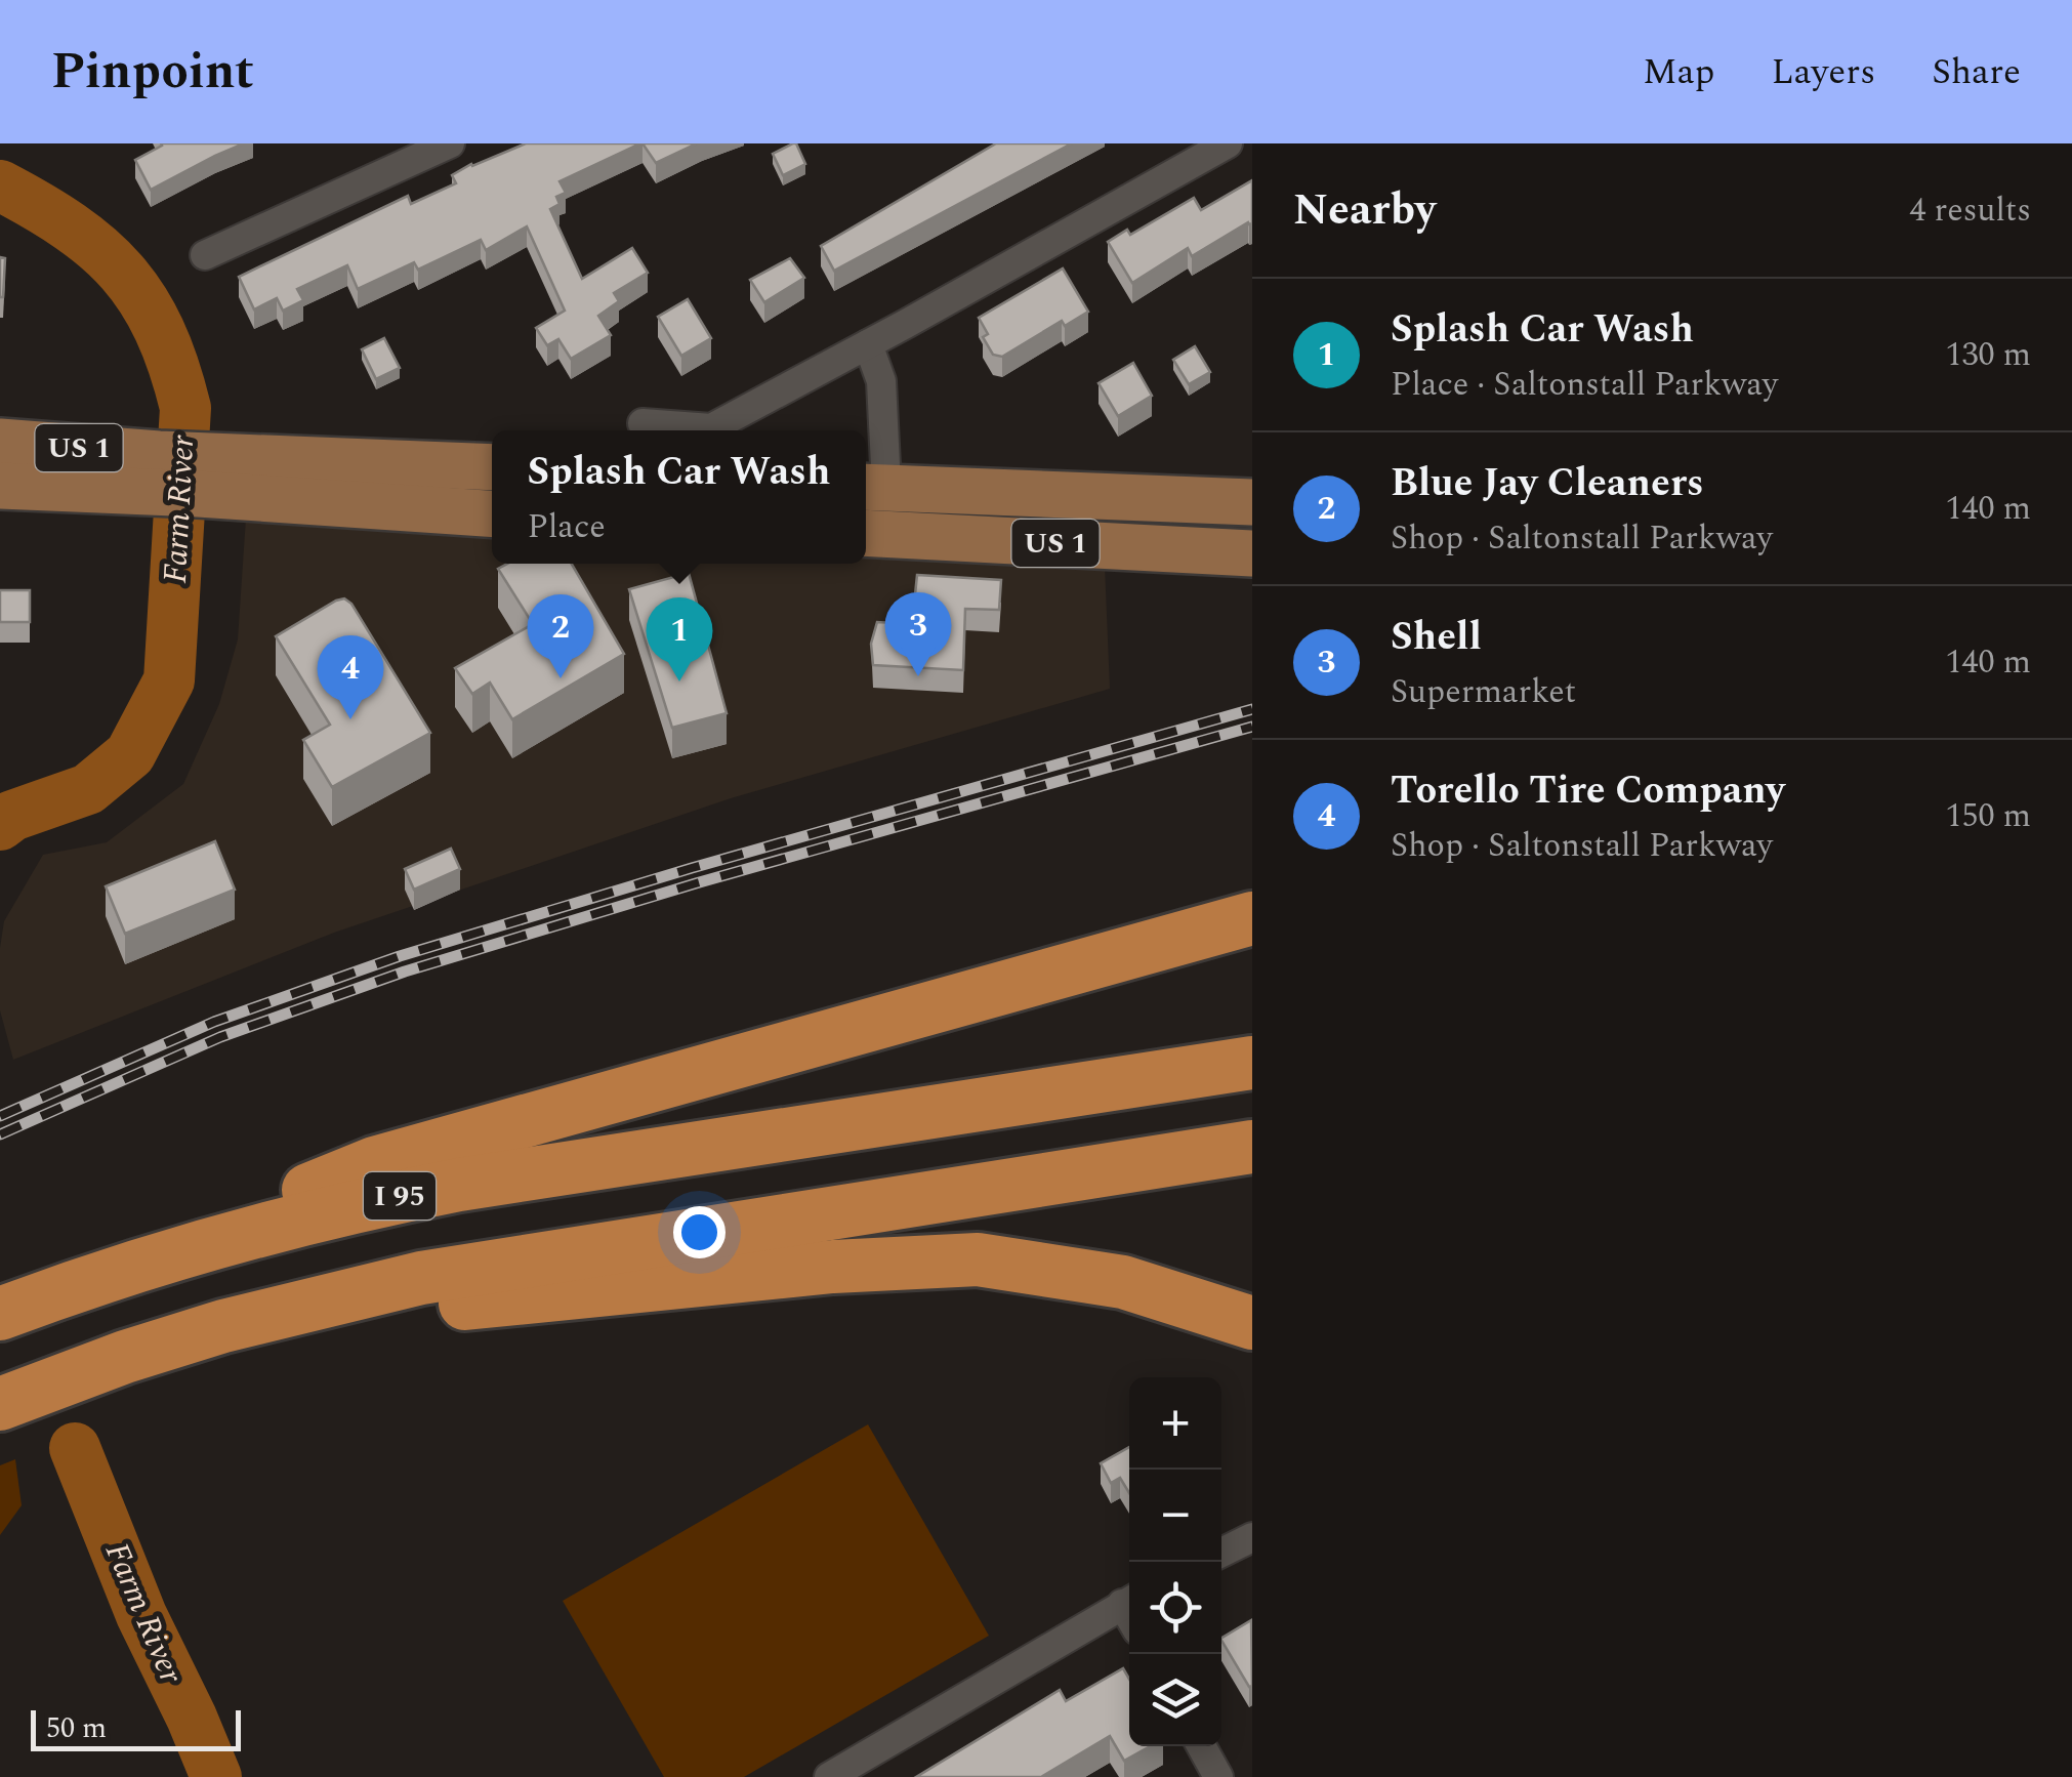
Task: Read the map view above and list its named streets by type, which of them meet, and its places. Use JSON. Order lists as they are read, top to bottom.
{
  "streets": {
    "highway": ["I 95"],
    "main road": ["US 1"]
  },
  "water": ["Farm River"],
  "scale_bar": "50 m",
  "page": {
    "header": "Pinpoint",
    "nav": ["Map", "Layers", "Share"],
    "heading": ["Nearby", "4 results"],
    "list": [
      {
        "mark": "1",
        "name": "Splash Car Wash",
        "note": "Place · Saltonstall Parkway",
        "value": "130 m"
      },
      {
        "mark": "2",
        "name": "Blue Jay Cleaners",
        "note": "Shop · Saltonstall Parkway",
        "value": "140 m"
      },
      {
        "mark": "3",
        "name": "Shell",
        "note": "Supermarket",
        "value": "140 m"
      },
      {
        "mark": "4",
        "name": "Torello Tire Company",
        "note": "Shop · Saltonstall Parkway",
        "value": "150 m"
      }
    ],
    "popup": ["Splash Car Wash", "Place"],
    "pins": [
      "3",
      "2",
      "1",
      "4"
    ],
    "map_buttons": ["+", "−"],
    "scale": "50 m"
  }
}
